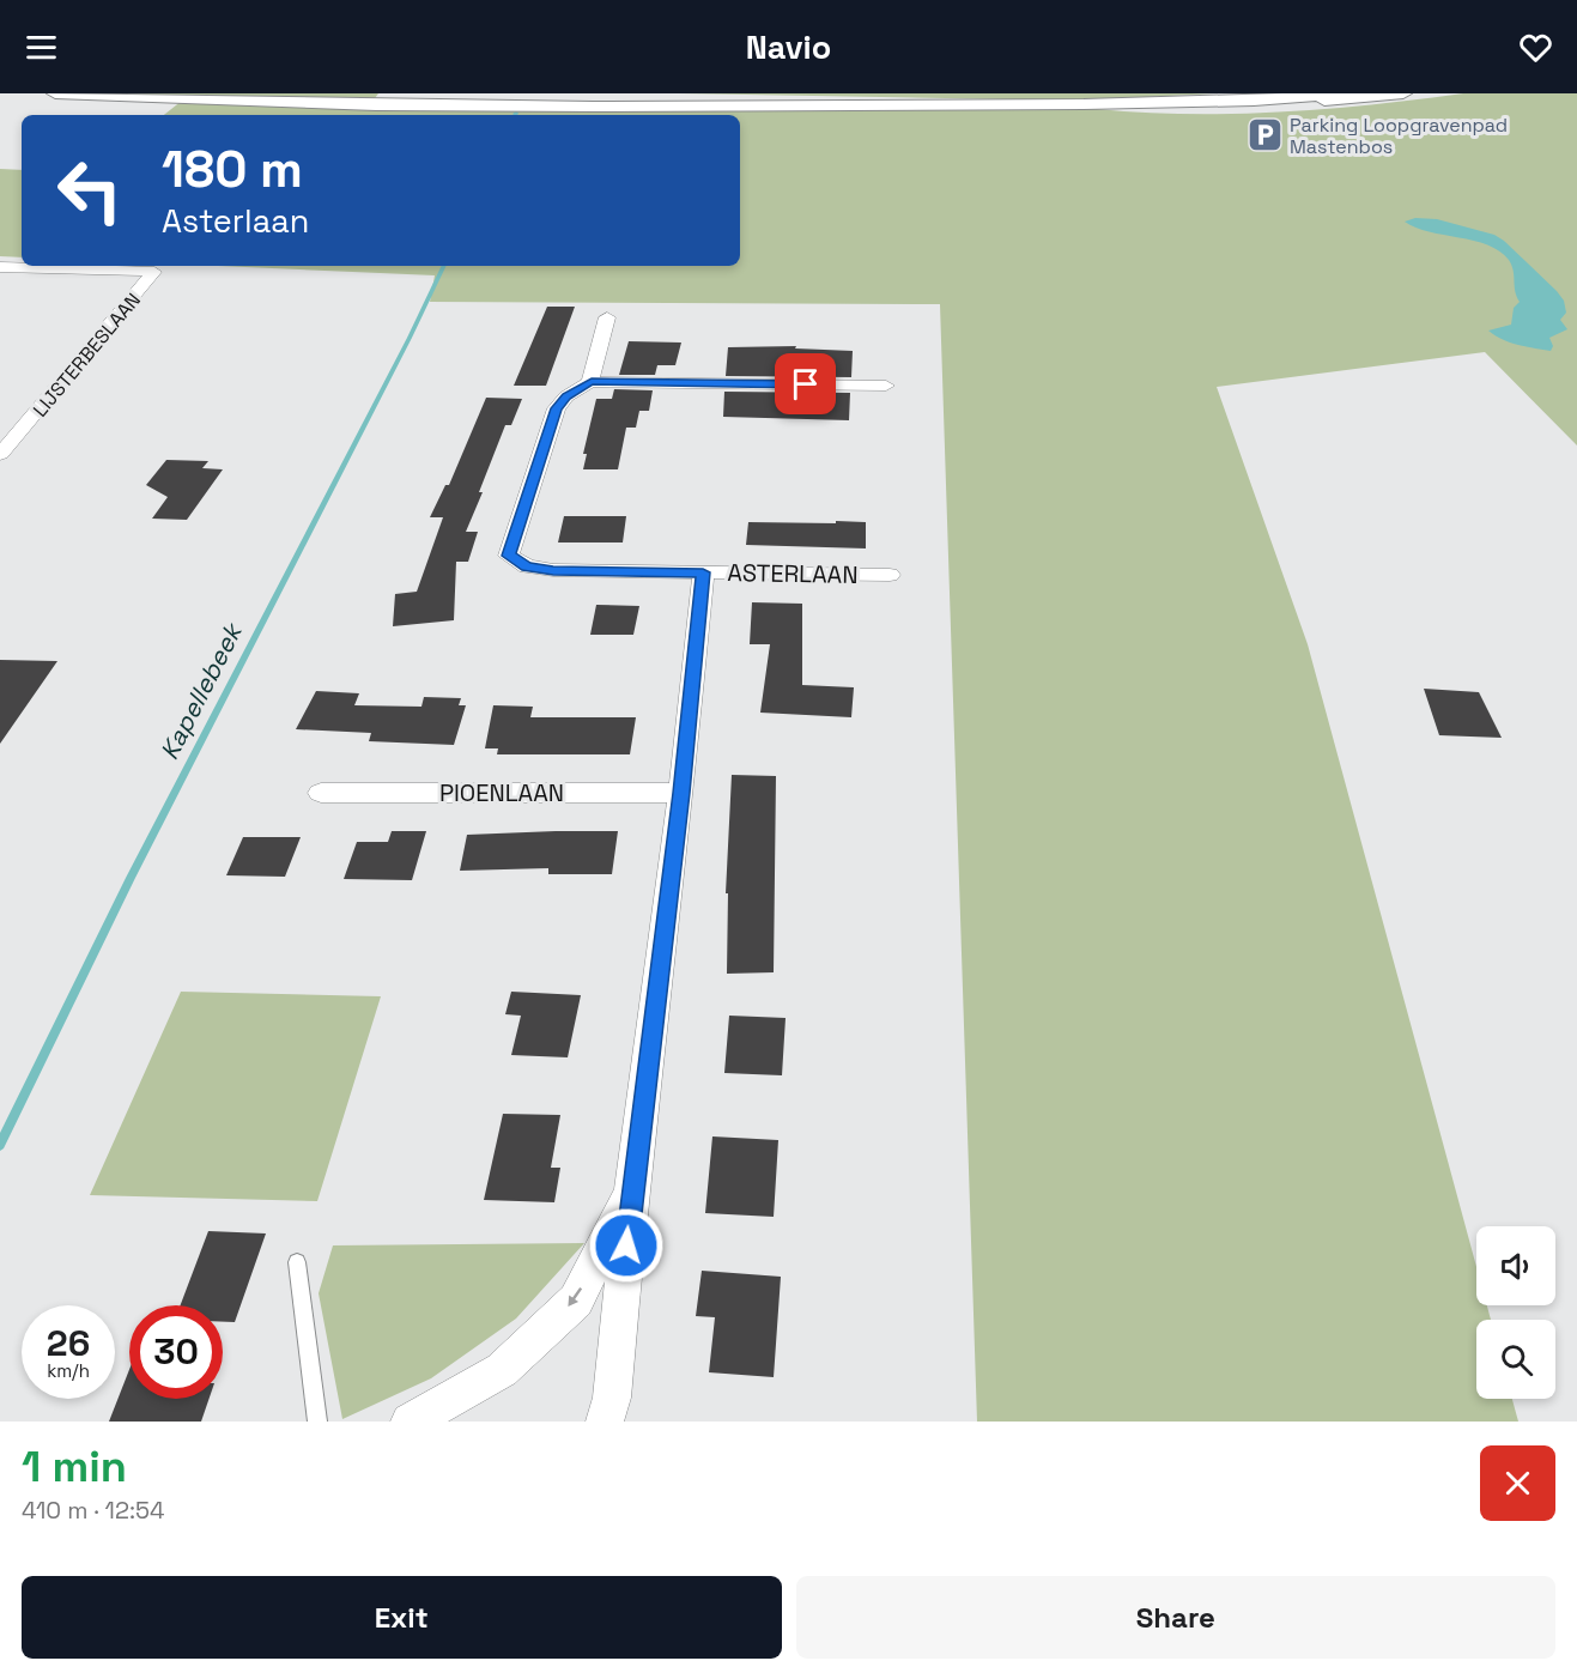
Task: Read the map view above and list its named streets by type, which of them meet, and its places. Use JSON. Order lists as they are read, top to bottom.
{
  "streets": {
    "street": ["LIJSTERBESLAAN", "ASTERLAAN", "PIOENLAAN"]
  },
  "water": ["Kapellebeek"],
  "places": {
    "parking": ["Parking Loopgravenpad Mastenbos"]
  },
  "page": {
    "header": "Navio",
    "turn": ["180 m", "Asterlaan"],
    "speed": "26 km/h",
    "limit": "30",
    "heading": ["1 min", "410 m · 12:54"],
    "buttons": ["Exit", "Share"]
  }
}
